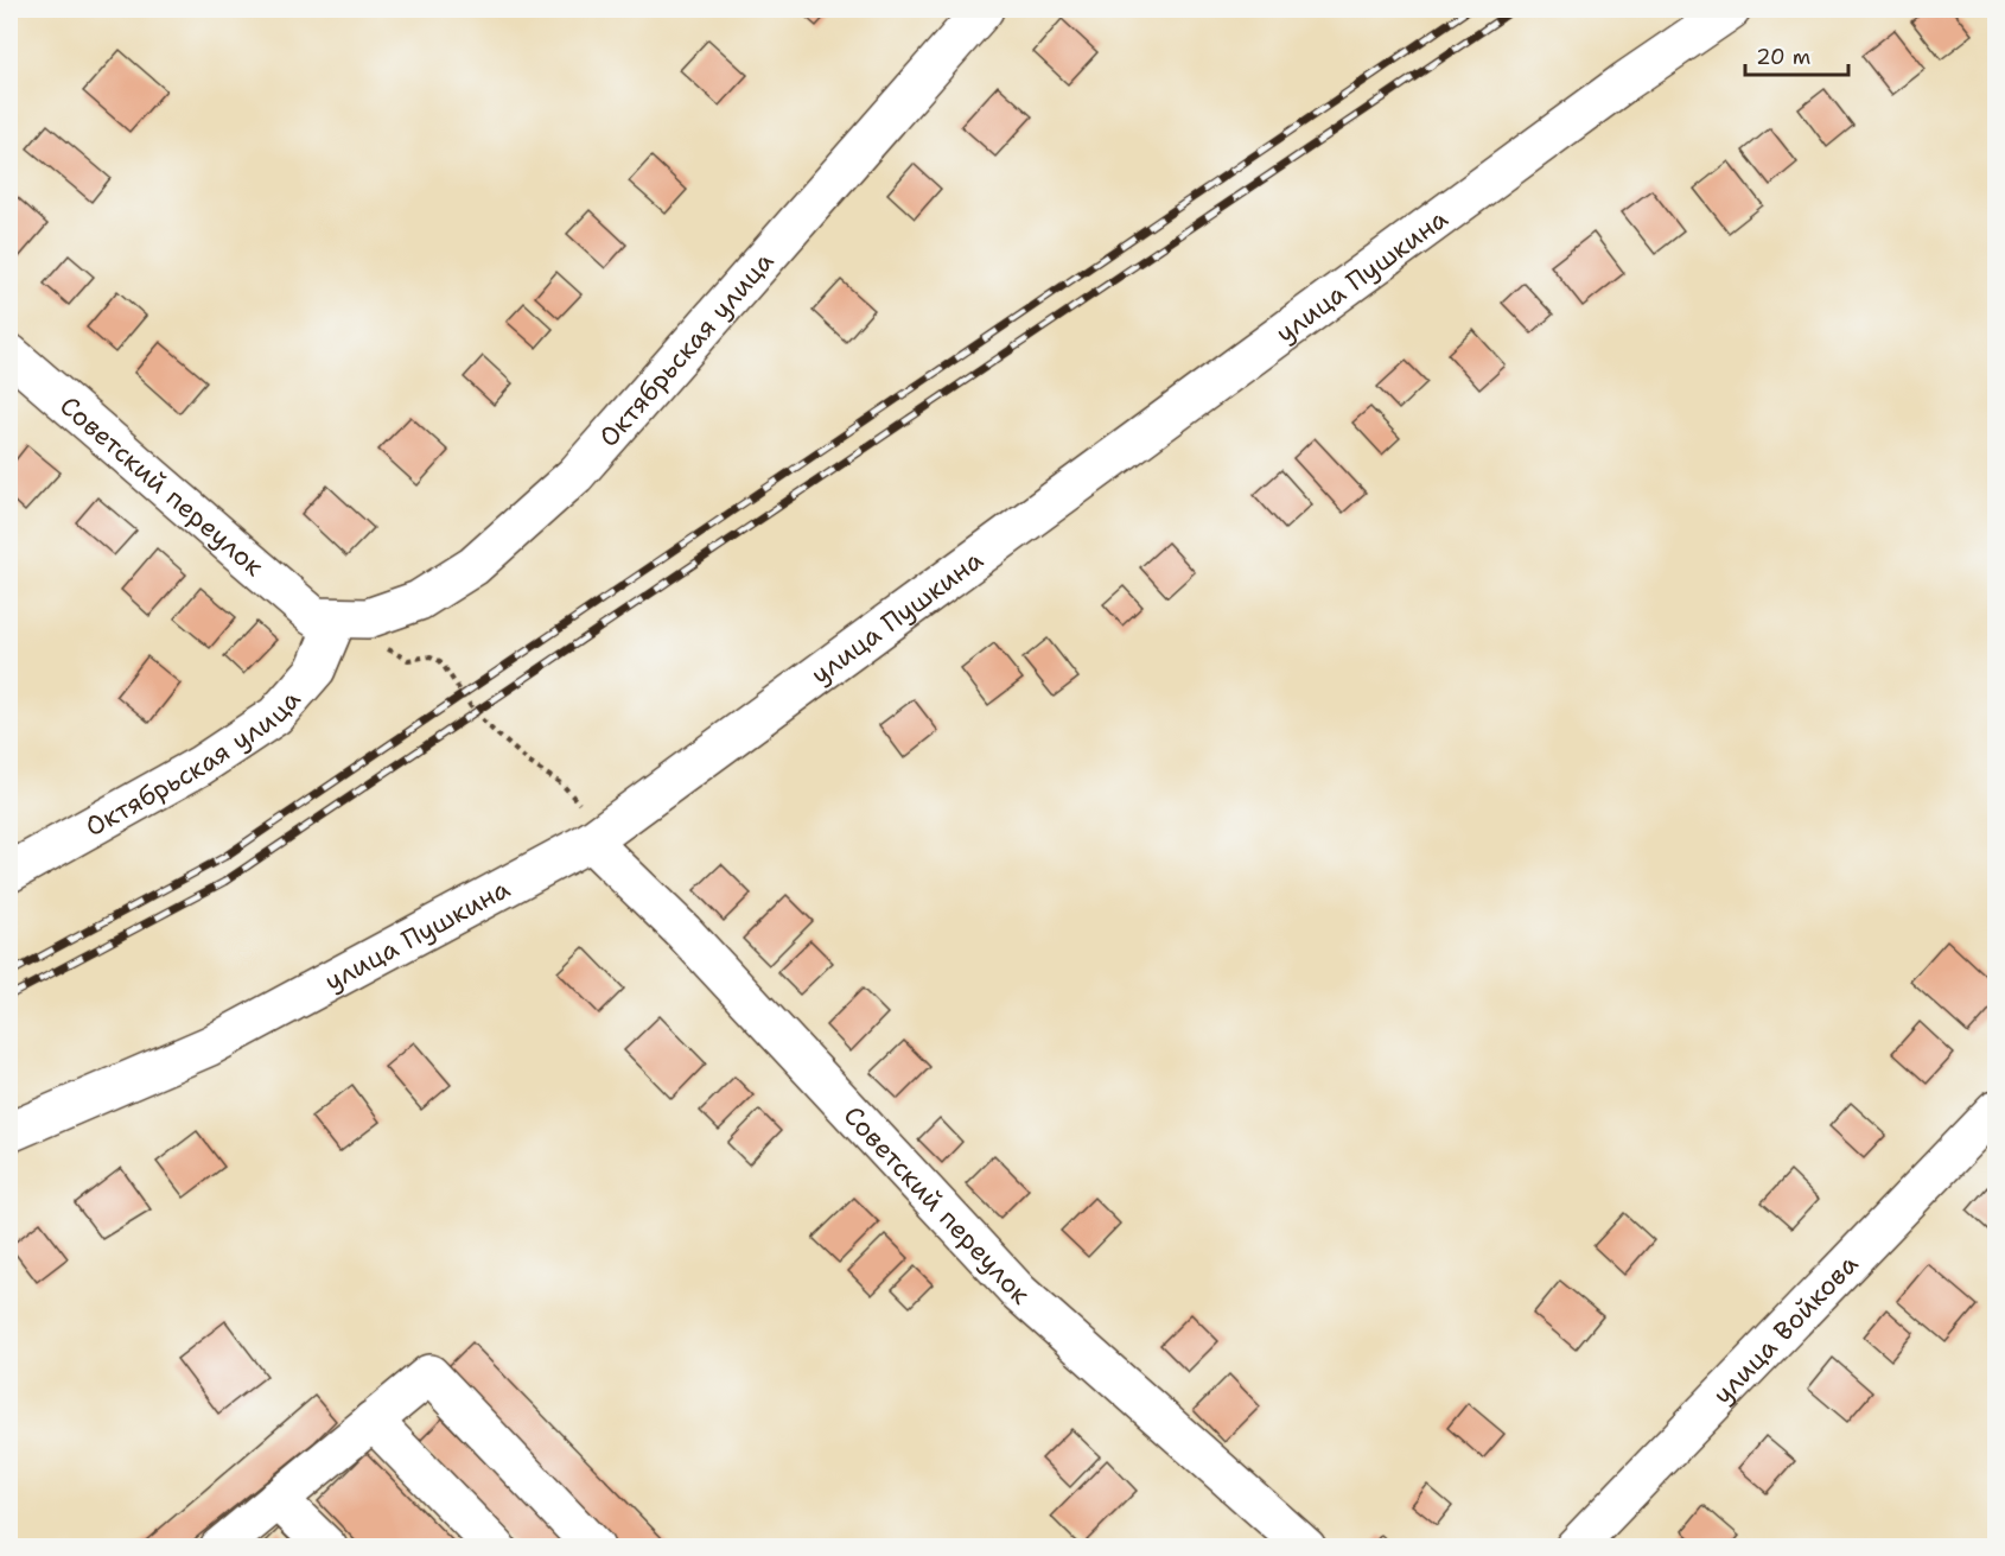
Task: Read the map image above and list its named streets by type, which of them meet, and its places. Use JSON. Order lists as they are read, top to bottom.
{
  "streets": {
    "street": [
      "улица Пушкина",
      "Октябрьская улица",
      "Советский переулок",
      "улица Войкова"
    ]
  },
  "crossings": [
    ["улица Пушкина", "Советский переулок"],
    ["Октябрьская улица", "Советский переулок"]
  ],
  "scale_bar": "20 m"
}
